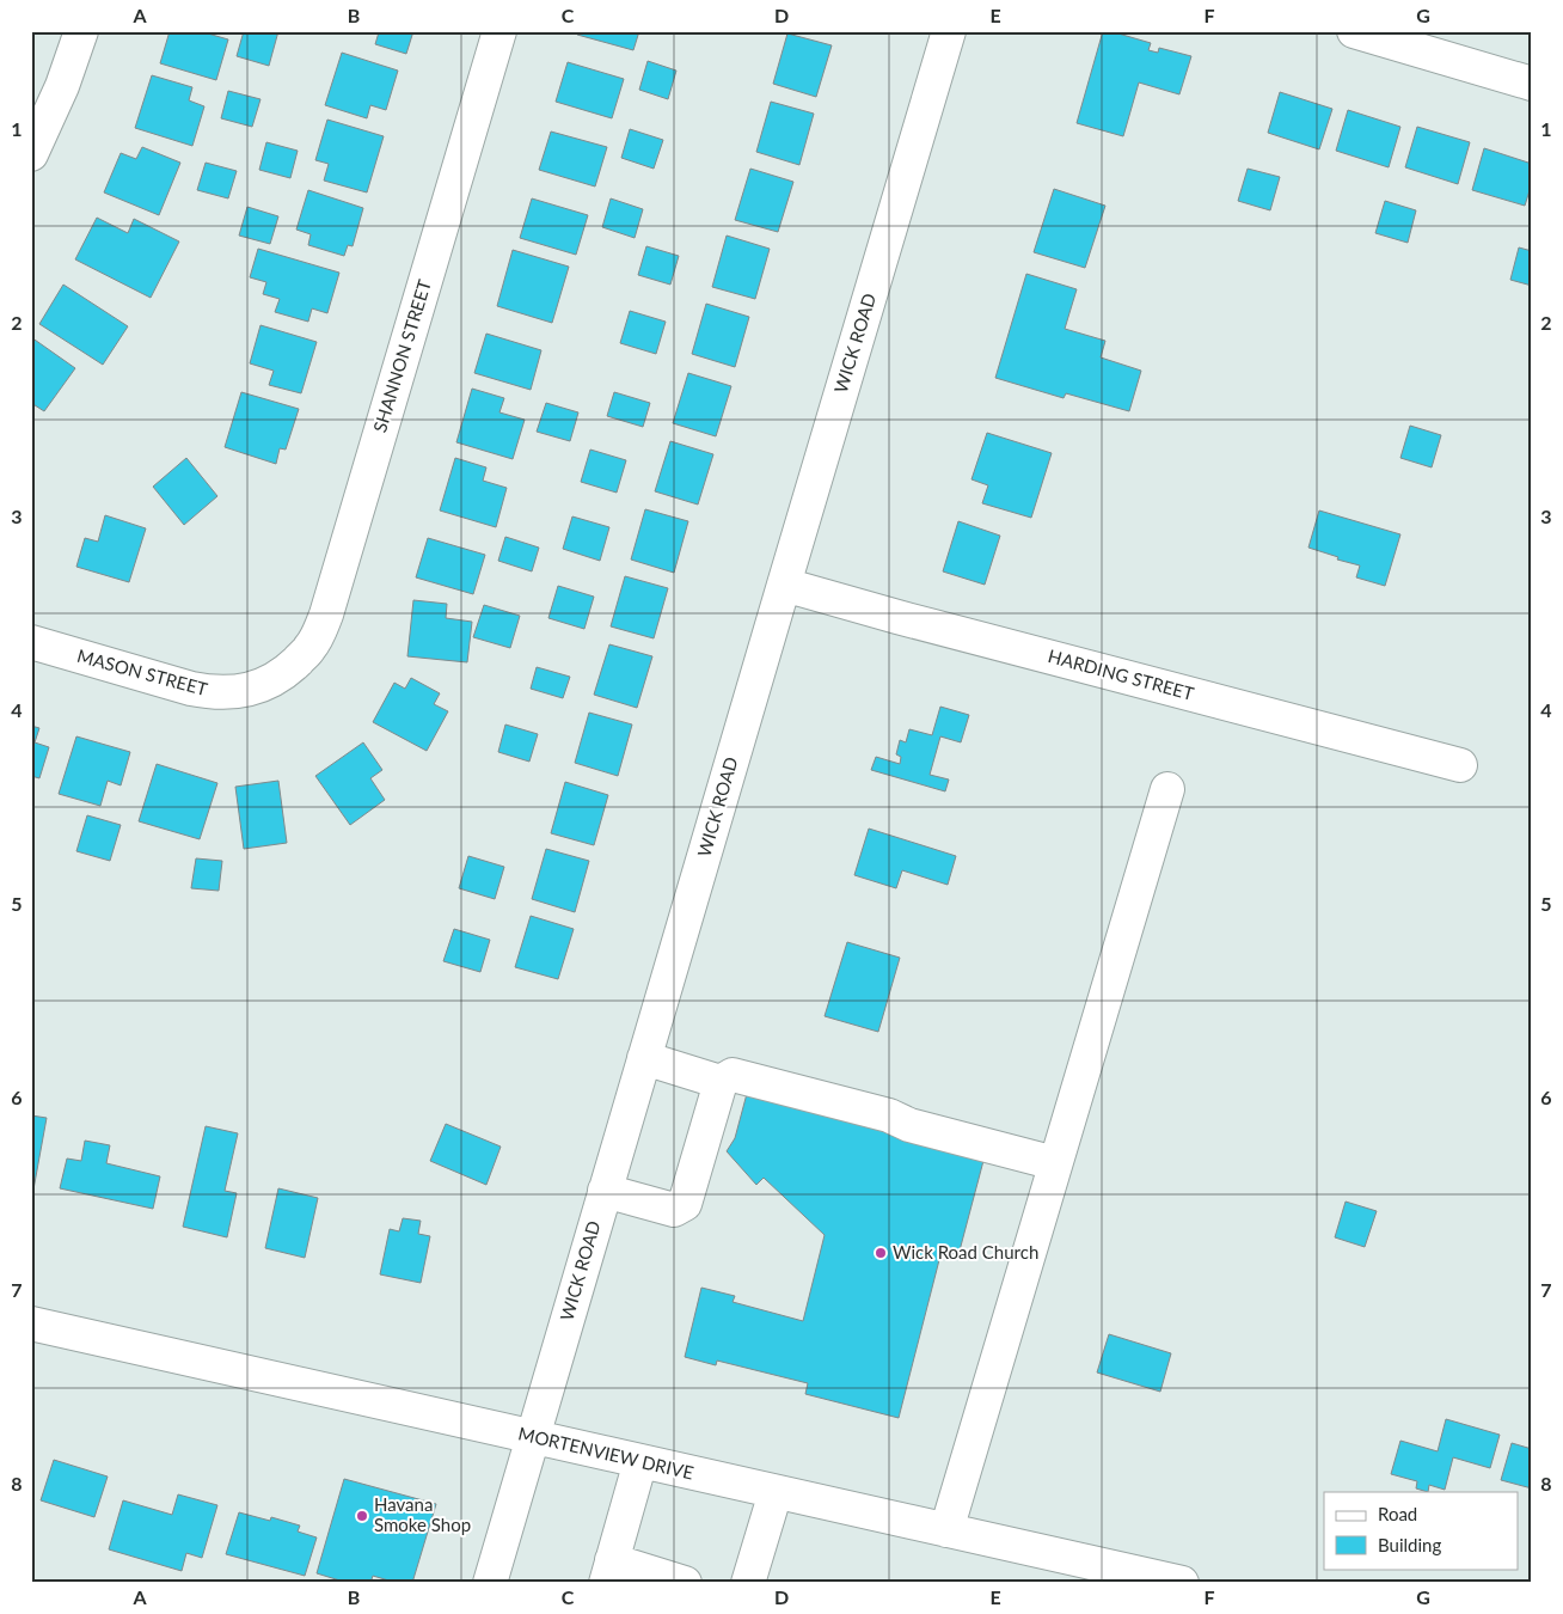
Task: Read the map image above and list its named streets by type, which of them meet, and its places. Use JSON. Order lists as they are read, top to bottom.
{
  "streets": {
    "street": [
      "WICK ROAD",
      "SHANNON STREET",
      "MASON STREET",
      "HARDING STREET",
      "MORTENVIEW DRIVE"
    ]
  },
  "crossings": [
    ["WICK ROAD", "HARDING STREET"],
    ["WICK ROAD", "MORTENVIEW DRIVE"],
    ["SHANNON STREET", "MASON STREET"]
  ],
  "places": ["Wick Road Church", "Havana Smoke Shop"],
  "legend": ["Road", "Building"],
  "grid": {
    "columns": [
      "A",
      "B",
      "C",
      "D",
      "E",
      "F",
      "G"
    ],
    "rows": [
      "1",
      "2",
      "3",
      "4",
      "5",
      "6",
      "7",
      "8"
    ]
  }
}
